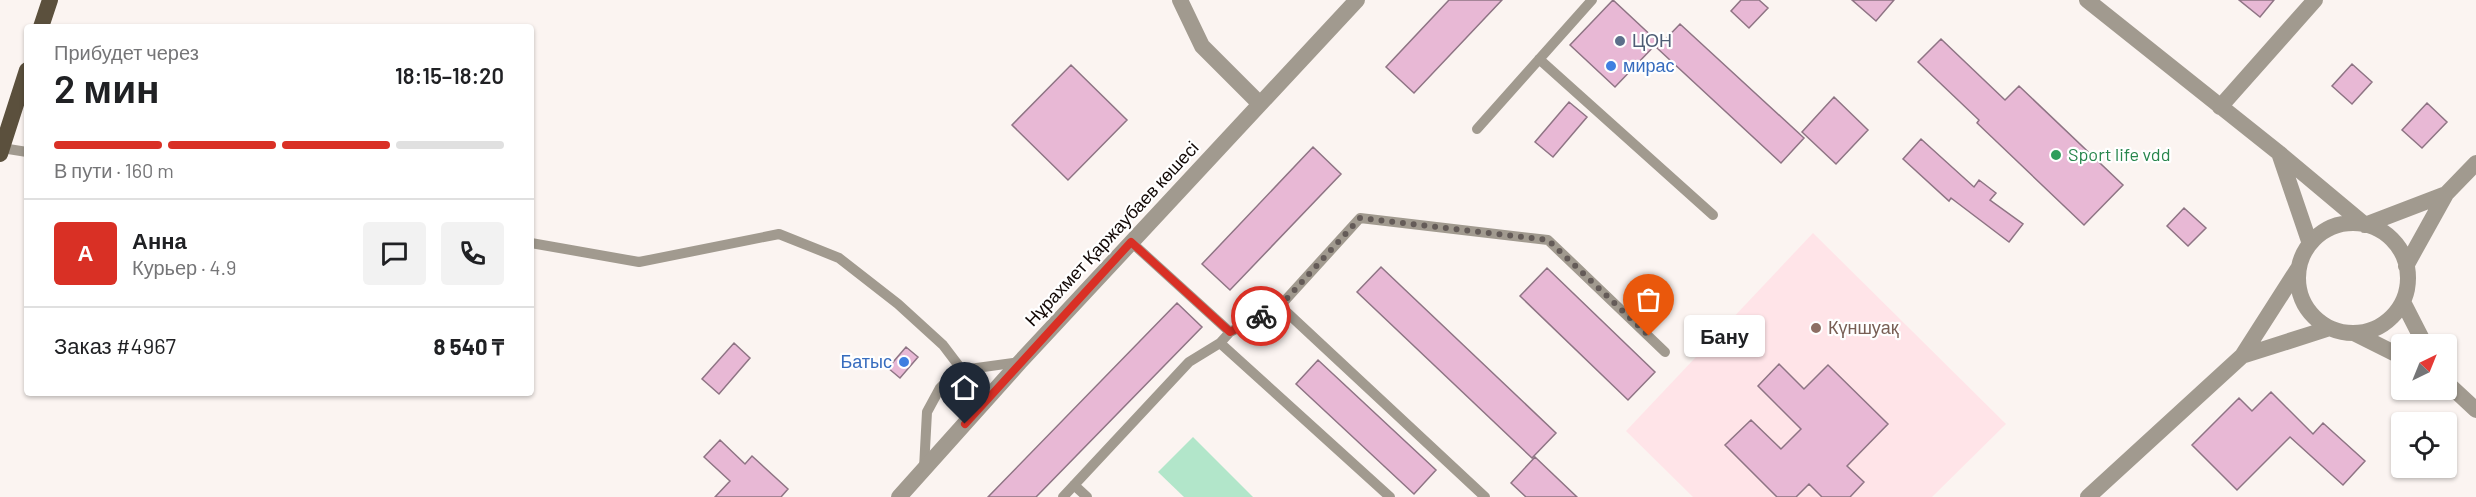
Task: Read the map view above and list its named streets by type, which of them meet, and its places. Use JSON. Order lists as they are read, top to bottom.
{
  "streets": {
    "street": ["Нұрахмет Қаржаубаев көшесі"]
  },
  "places": [
    "ЦОН",
    "мирас",
    "Sport life vdd",
    "Күншуақ",
    "Бану",
    "Батыс"
  ],
  "north": "top right",
  "page": {
    "heading": ["2 мин", "Прибудет через", "18:15–18:20"],
    "panel": [
      "Анна",
      "Курьер · 4.9",
      "Заказ #4967",
      "8 540 ₸"
    ],
    "bar": "В пути · 160 m",
    "round": "А",
    "bubble": "Бану"
  }
}
